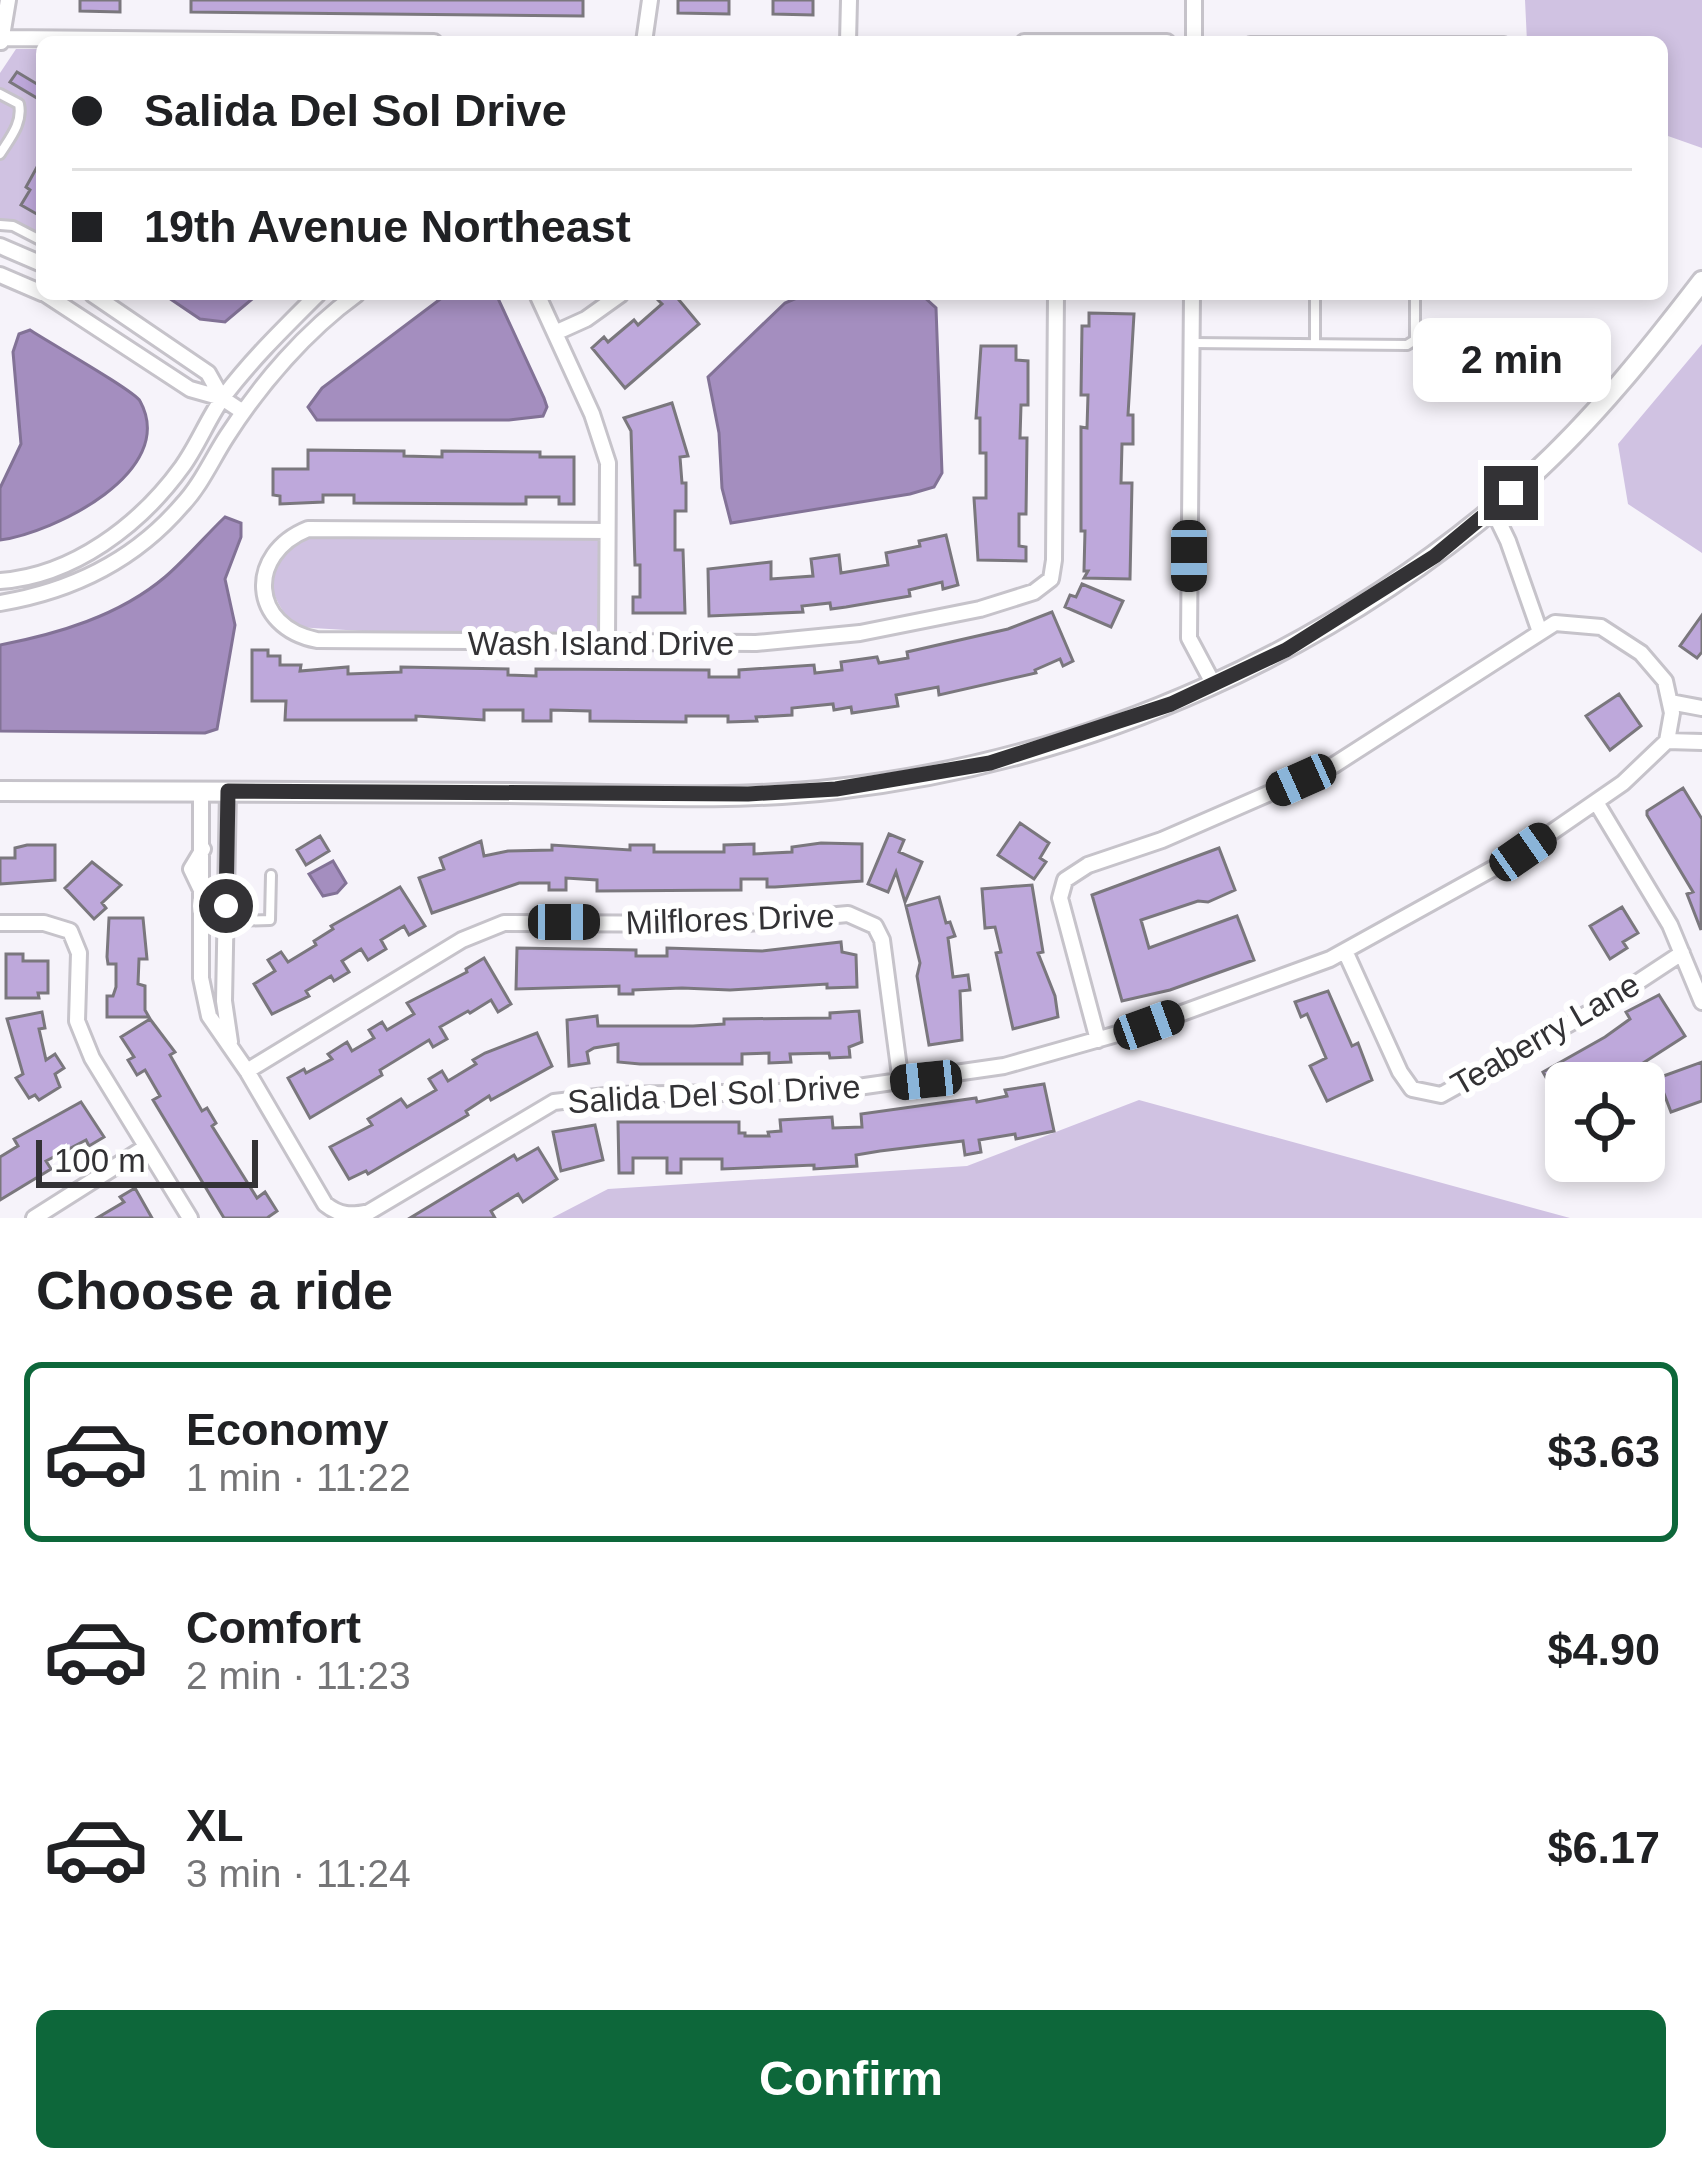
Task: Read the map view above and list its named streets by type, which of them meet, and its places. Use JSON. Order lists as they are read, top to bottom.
{
  "streets": {
    "street": [
      "Wash Island Drive",
      "Milflores Drive",
      "Teaberry Lane",
      "Salida Del Sol Drive"
    ]
  },
  "crossings": [
    ["Milflores Drive", "Salida Del Sol Drive"],
    ["Teaberry Lane", "Salida Del Sol Drive"]
  ],
  "scale_bar": "100 m",
  "page": {
    "banner": ["Salida Del Sol Drive", "19th Avenue Northeast"],
    "bubble": "2 min",
    "scale": "100 m",
    "heading": "Choose a ride",
    "list": [
      {
        "name": "Economy",
        "note": "1 min · 11:22",
        "value": "$3.63"
      },
      {
        "name": "Comfort",
        "note": "2 min · 11:23",
        "value": "$4.90"
      },
      {
        "name": "XL",
        "note": "3 min · 11:24",
        "value": "$6.17"
      }
    ],
    "buttons": "Confirm"
  }
}
